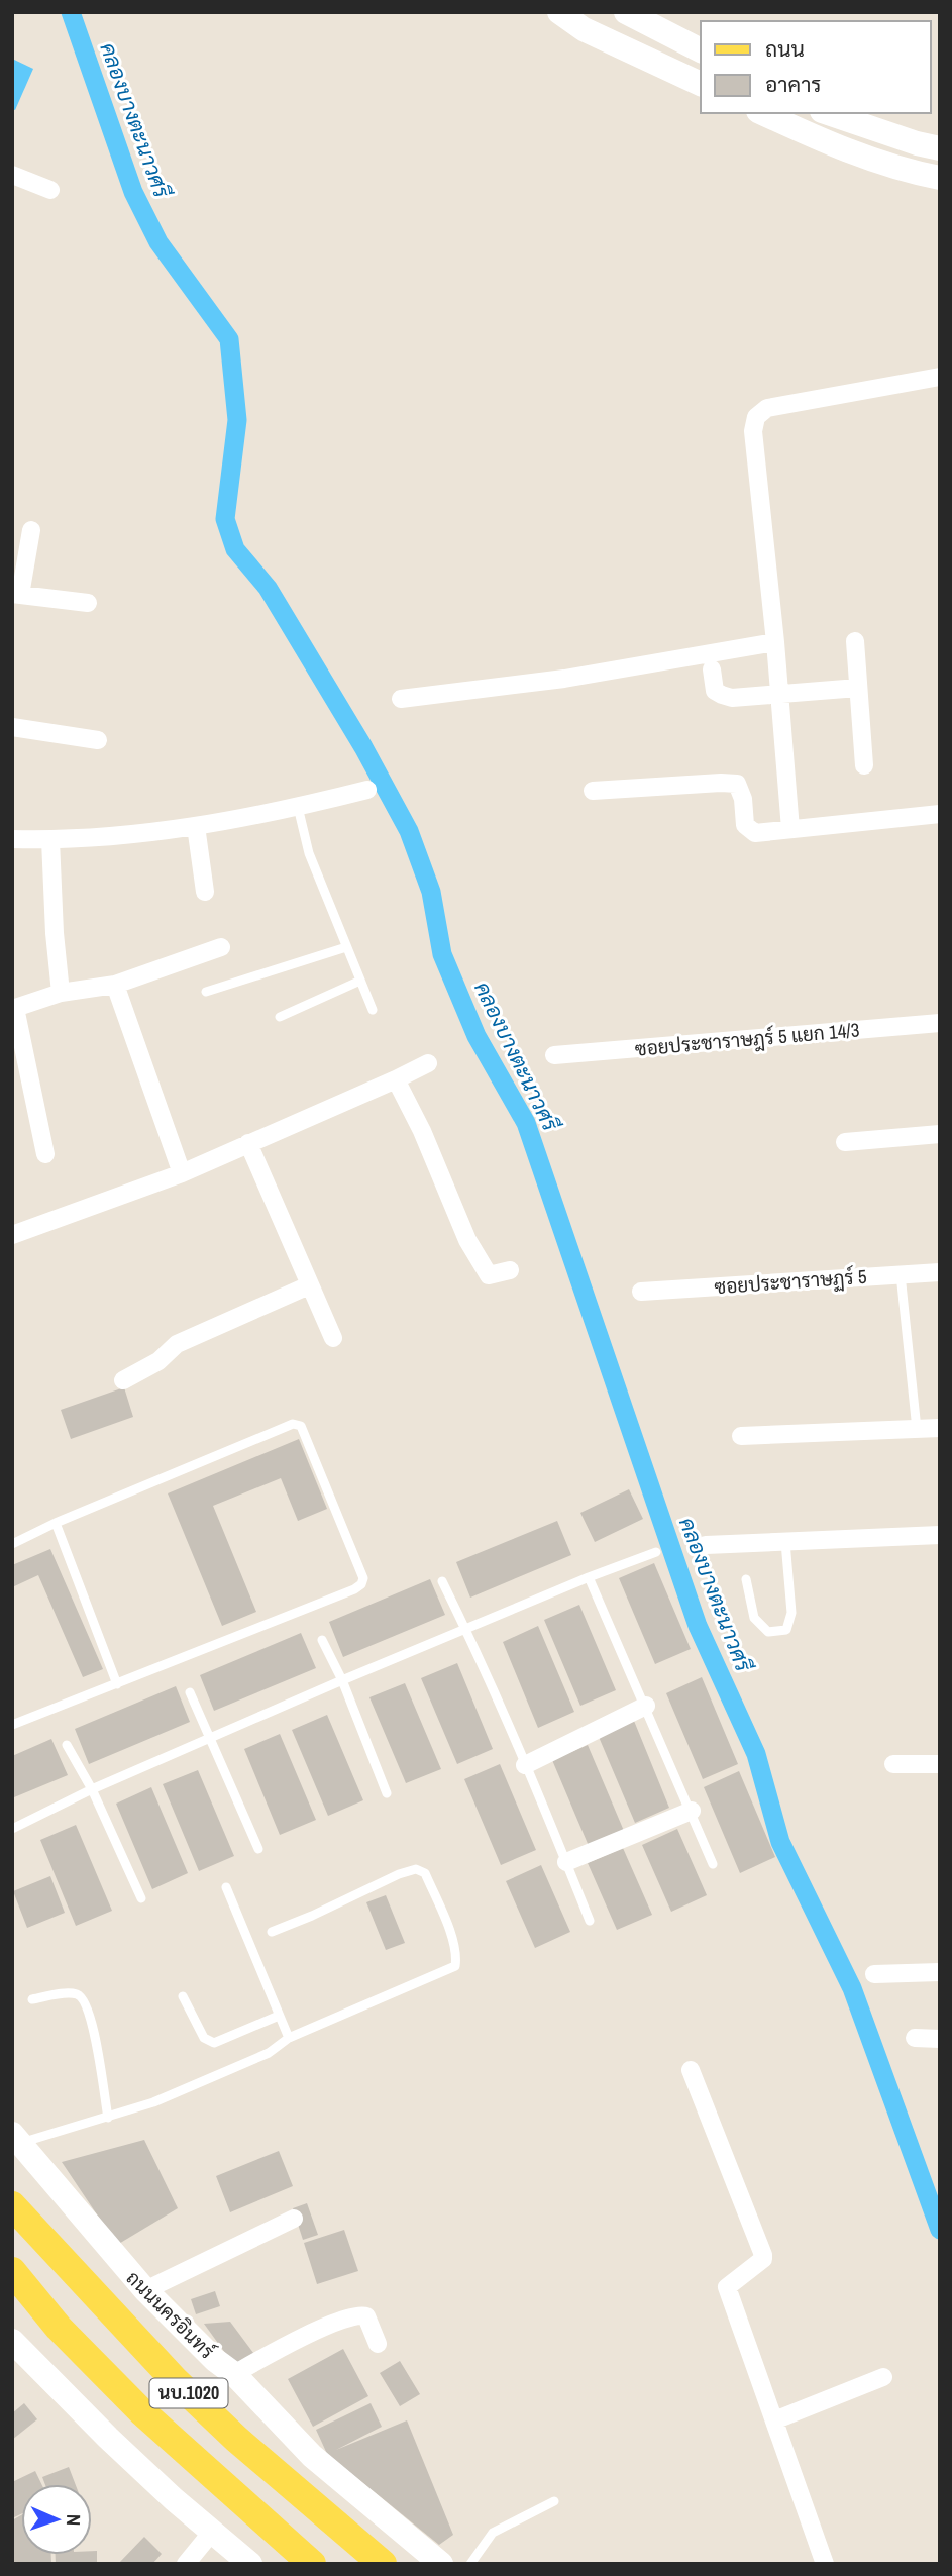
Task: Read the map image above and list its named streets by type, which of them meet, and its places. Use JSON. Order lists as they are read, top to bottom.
{
  "streets": {
    "main road": ["ถนนนครอินทร์", "นบ.1020"],
    "street": ["ซอยประชาราษฎร์ 5 แยก 14/3", "ซอยประชาราษฏร์ 5"]
  },
  "water": ["คลองบางตะนาวศรี"],
  "legend": ["ถนน", "อาคาร"],
  "north": "right"
}
